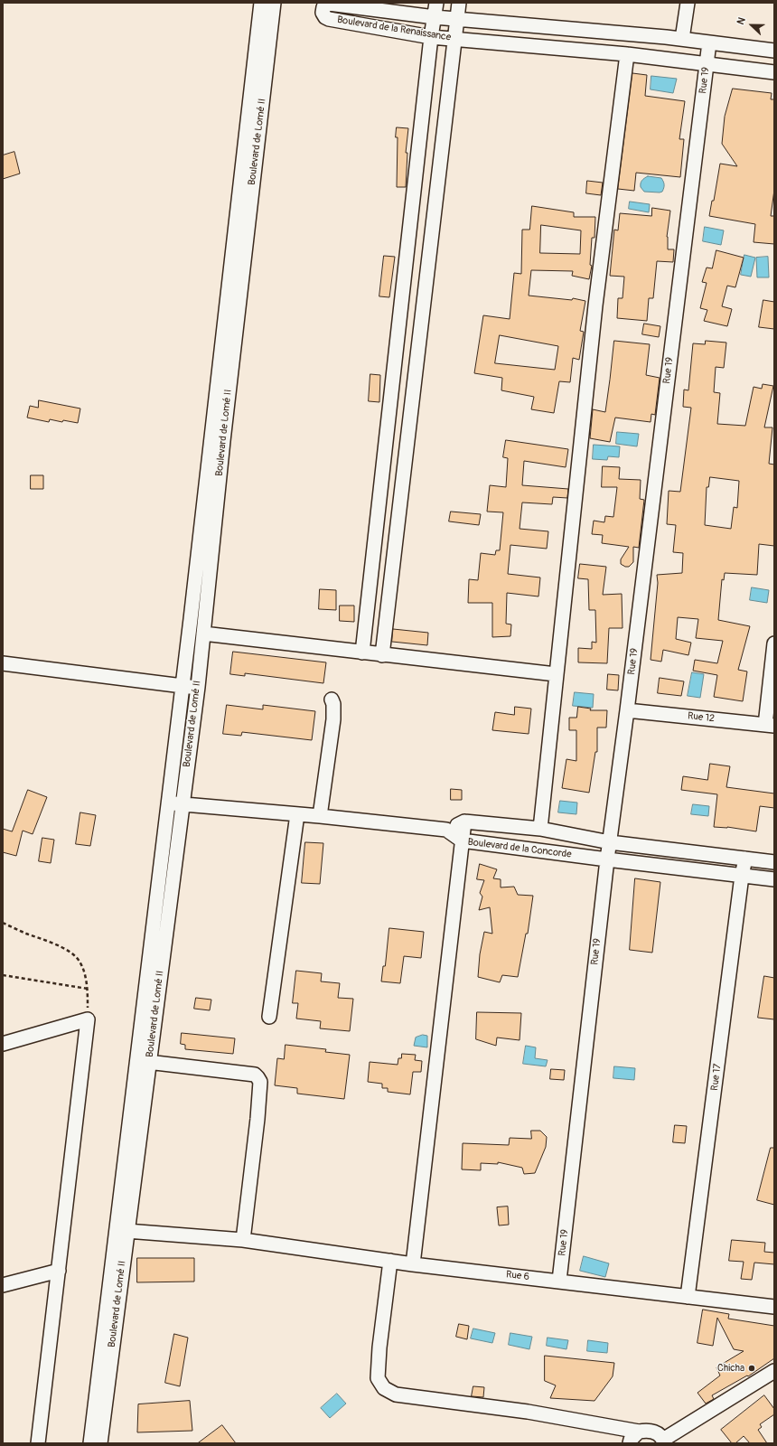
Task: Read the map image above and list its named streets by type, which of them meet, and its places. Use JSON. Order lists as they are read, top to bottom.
{
  "streets": {
    "street": [
      "Boulevard de la Renaissance",
      "Rue 19",
      "Boulevard de Lomé II",
      "Rue 12",
      "Boulevard de la Concorde",
      "Rue 17",
      "Rue 6"
    ]
  },
  "crossings": [
    ["Boulevard de la Renaissance", "Rue 19"],
    ["Rue 19", "Rue 12"],
    ["Rue 19", "Boulevard de la Concorde"],
    ["Rue 19", "Rue 6"],
    ["Boulevard de Lomé II", "Rue 6"],
    ["Boulevard de la Concorde", "Rue 17"],
    ["Rue 17", "Rue 6"]
  ],
  "places": ["Chicha"],
  "north": "left"
}
